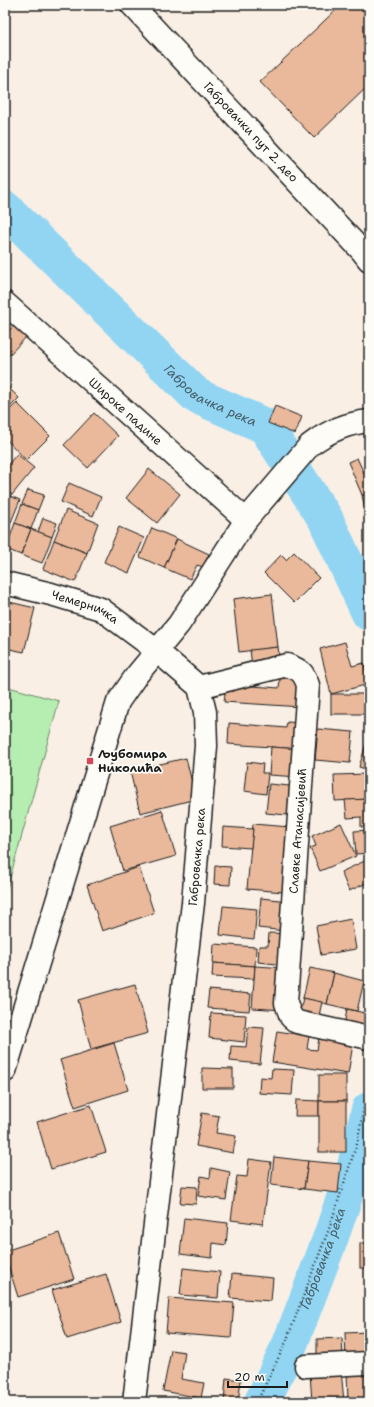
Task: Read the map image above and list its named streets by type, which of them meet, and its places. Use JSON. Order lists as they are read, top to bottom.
{
  "streets": {
    "street": [
      "Габровачки пут 2. део",
      "Широке падине",
      "Чемерничка",
      "Славке Атанасијевић",
      "Габровачка река"
    ]
  },
  "crossings": [
    ["Славке Атанасијевић", "Габровачка река"]
  ],
  "water": ["Габровачка река"],
  "places": {
    "transit": ["Љубомира Николића"]
  },
  "scale_bar": "20 m"
}
